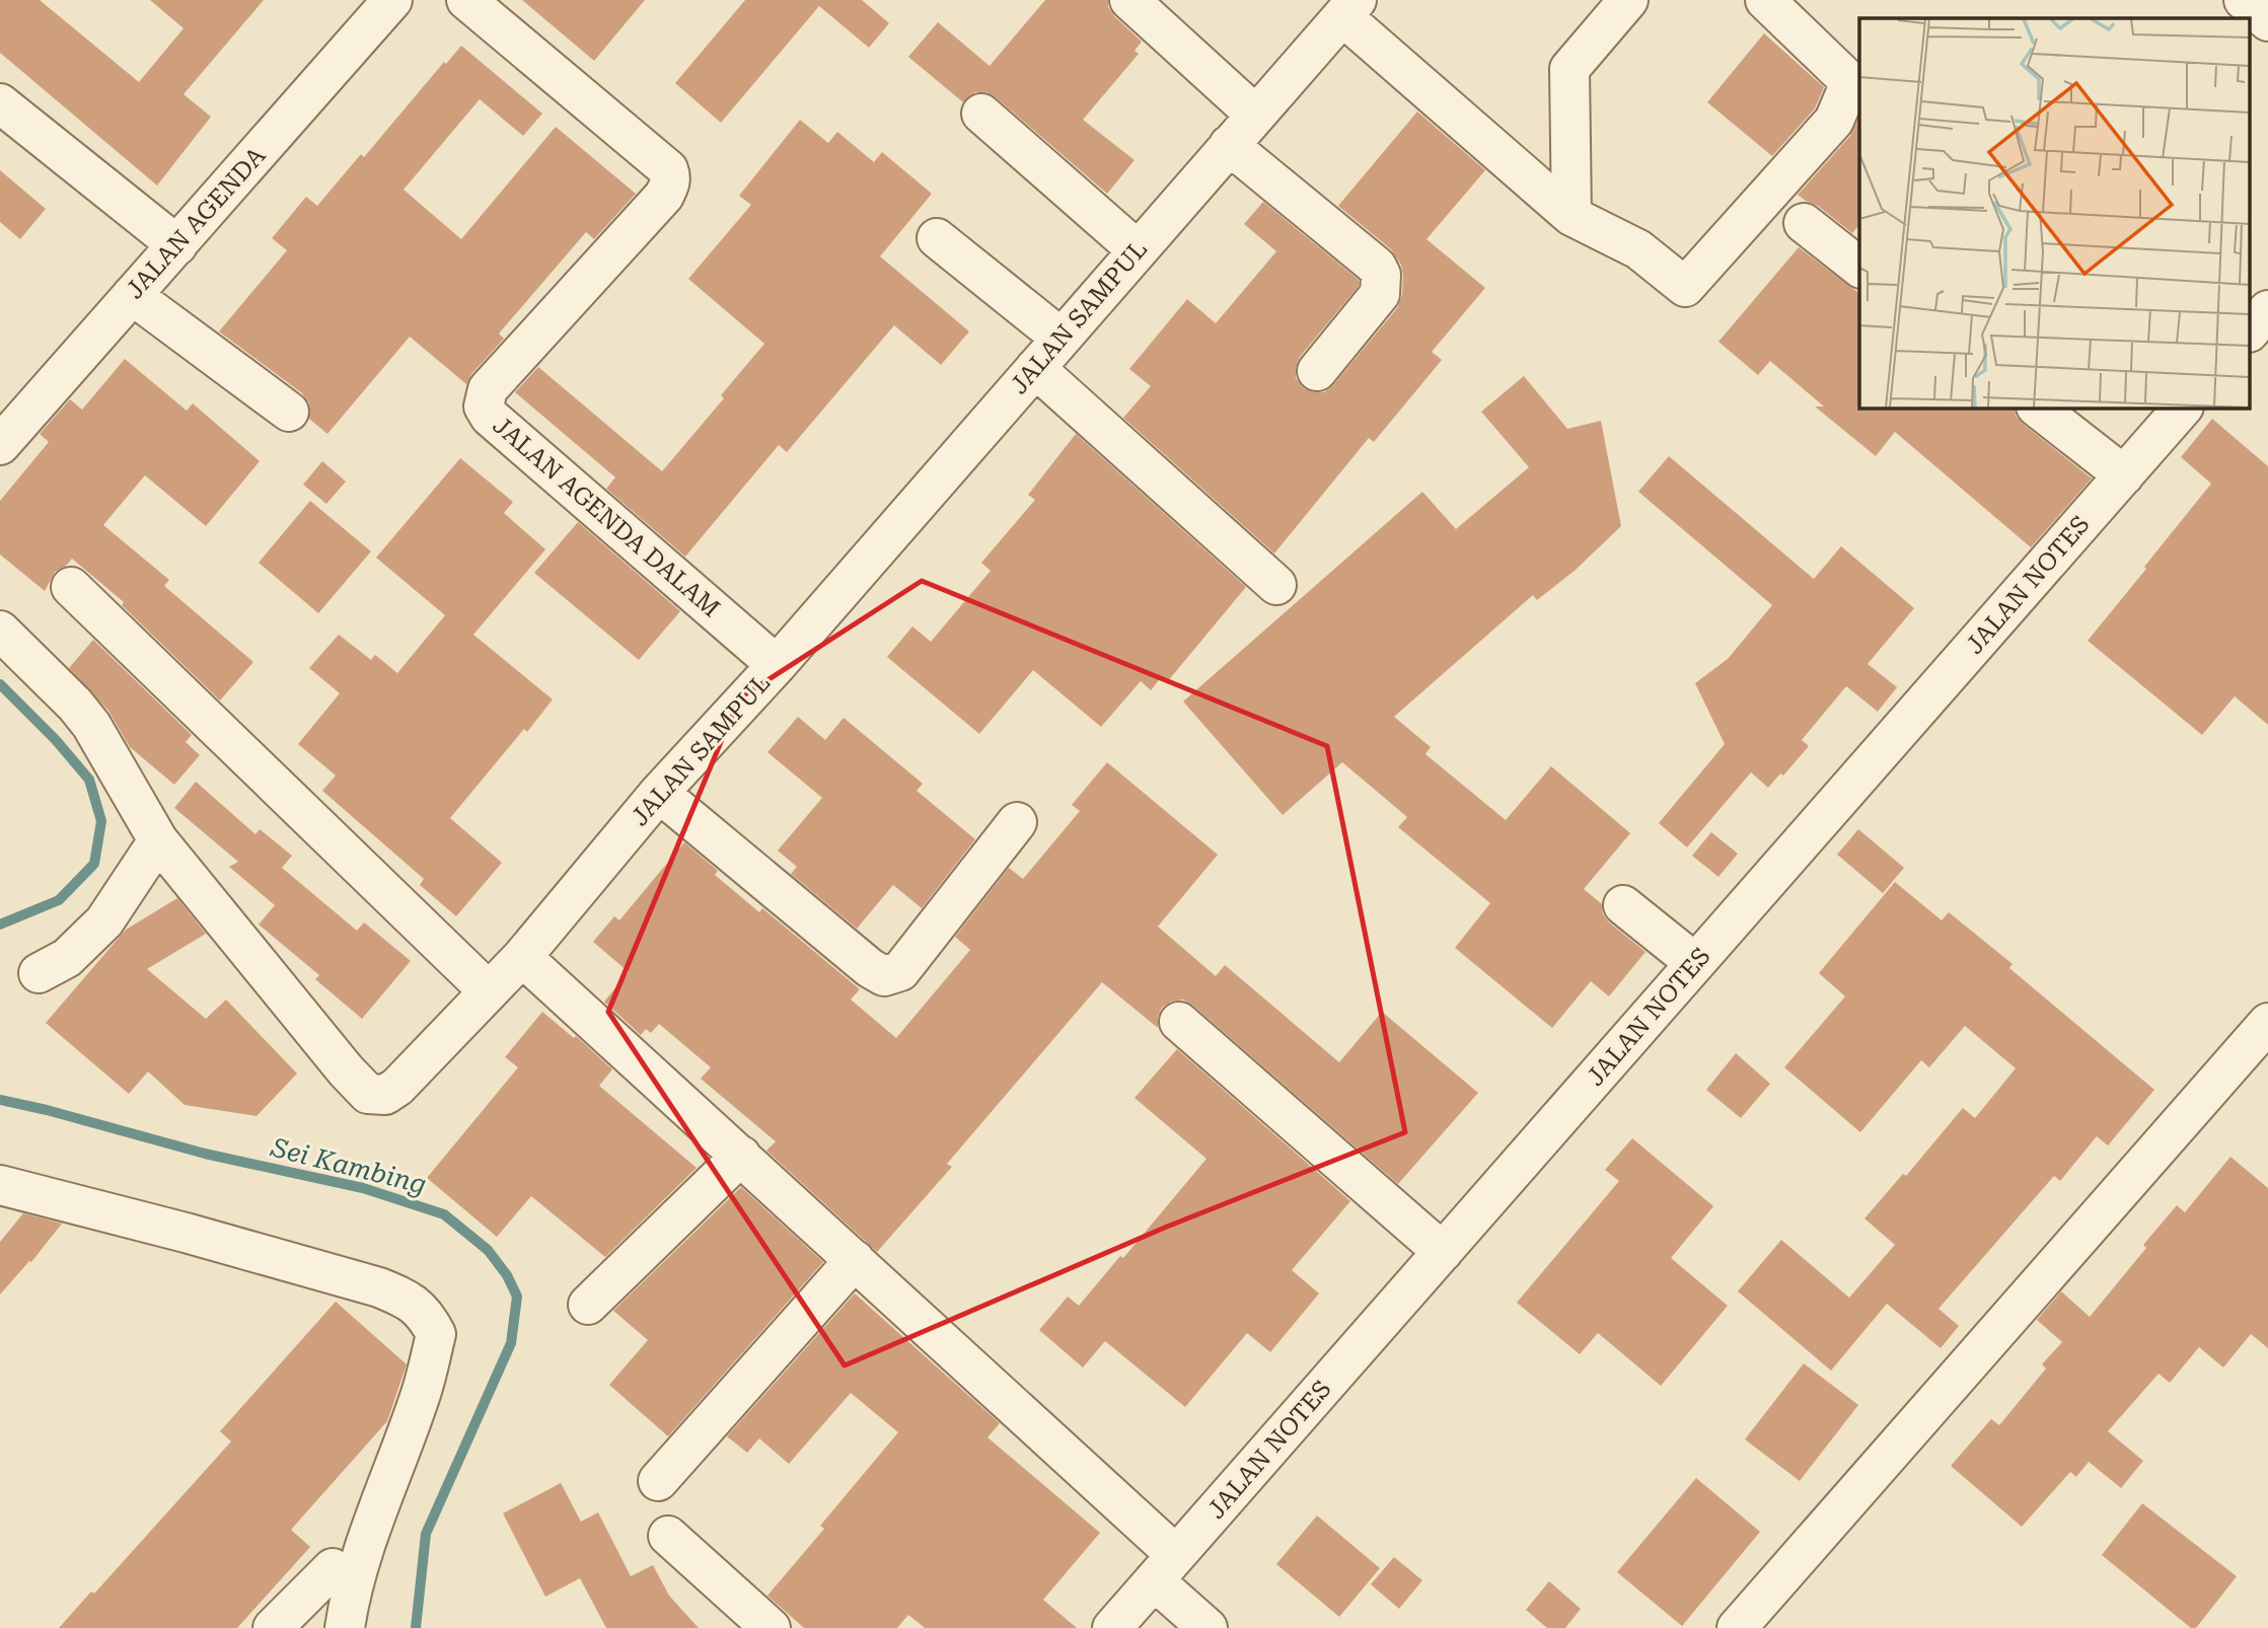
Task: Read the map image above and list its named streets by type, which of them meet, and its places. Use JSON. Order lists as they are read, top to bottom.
{
  "streets": {
    "street": [
      "JALAN AGENDA",
      "JALAN SAMPUL",
      "JALAN AGENDA DALAM",
      "JALAN NOTES"
    ]
  },
  "crossings": [
    ["JALAN SAMPUL", "JALAN AGENDA DALAM"]
  ],
  "water": ["Sei Kambing"]
}
